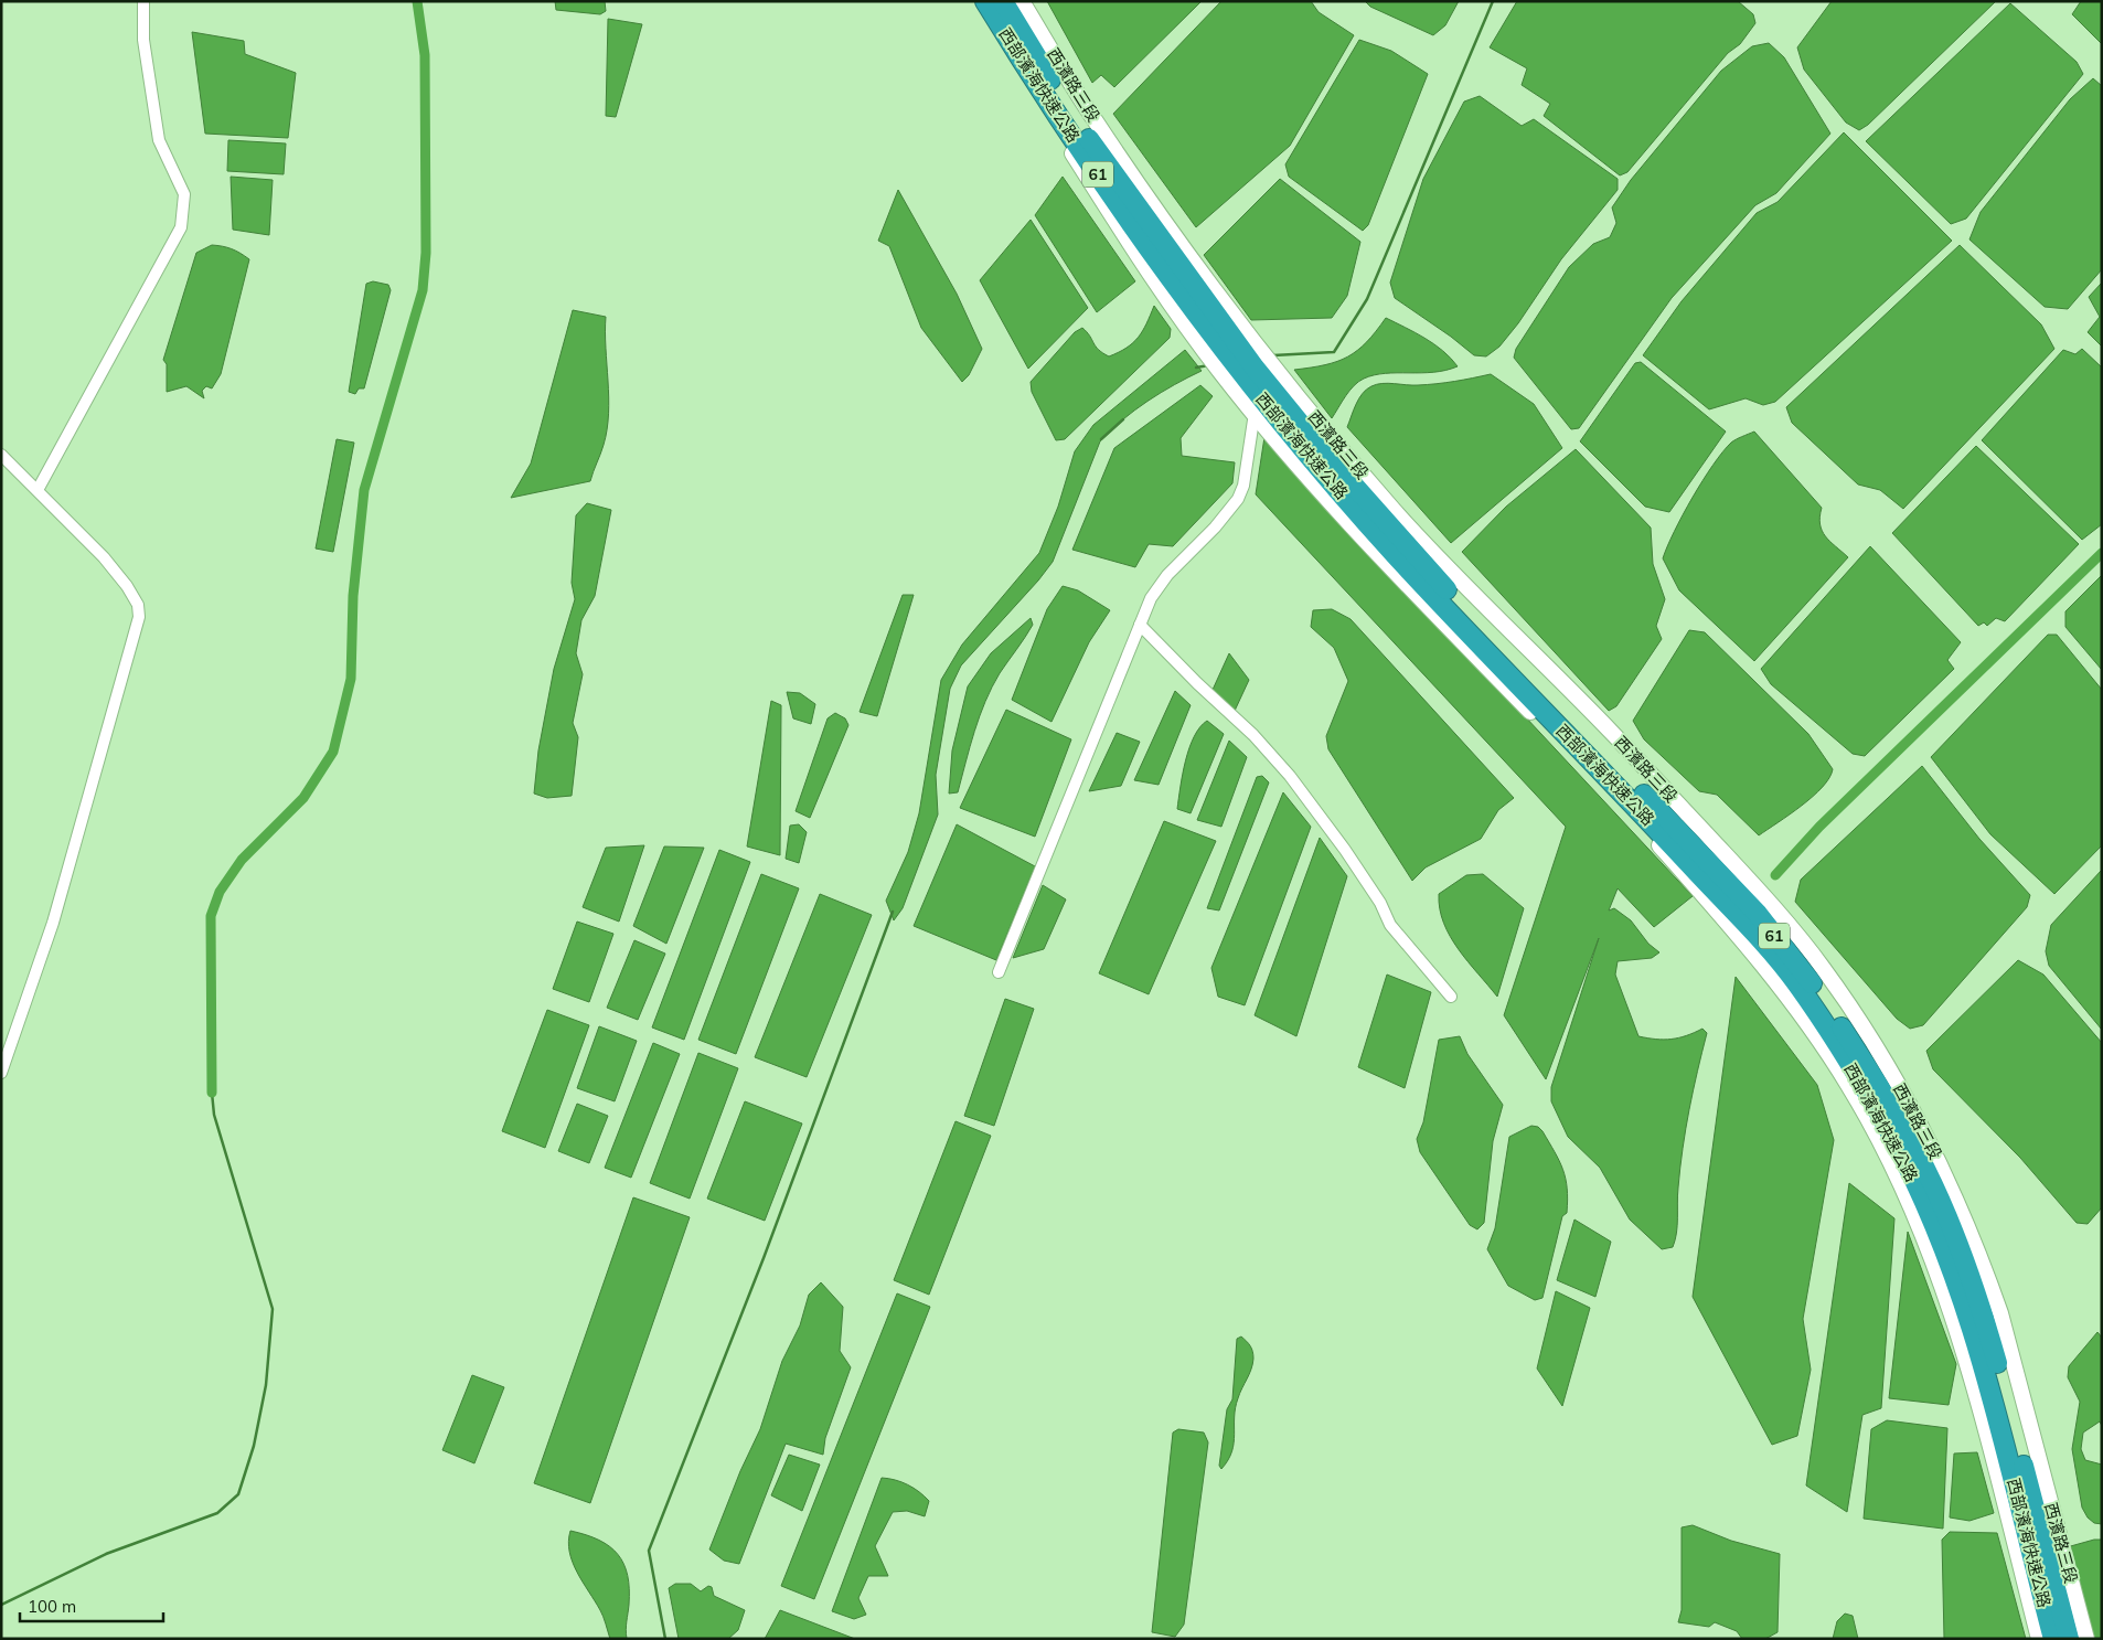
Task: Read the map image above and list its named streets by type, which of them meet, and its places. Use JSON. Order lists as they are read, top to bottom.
{
  "streets": {
    "highway": ["西部濱海快速公路", "61"],
    "street": ["西濱路三段"]
  },
  "crossings": [
    ["西部濱海快速公路", "西濱路三段"]
  ],
  "scale_bar": "100 m"
}
